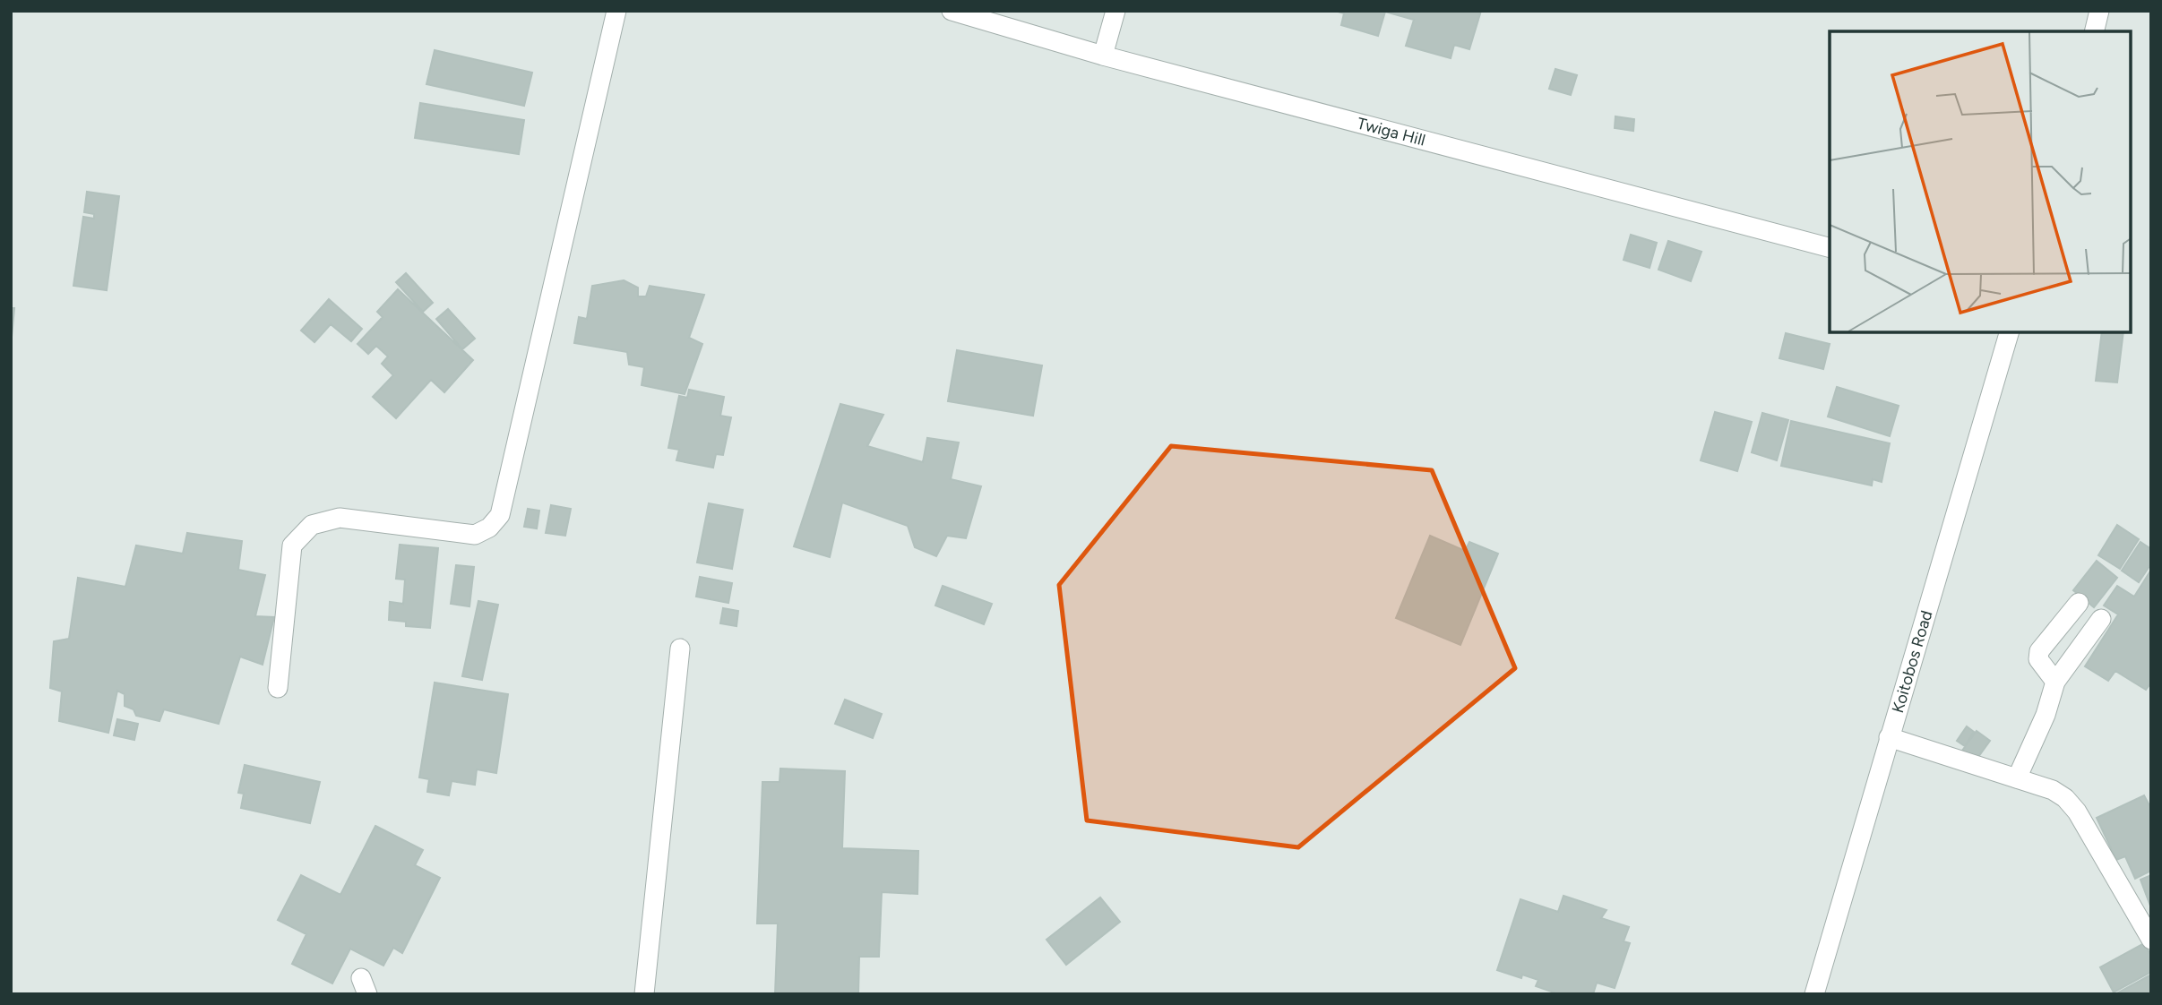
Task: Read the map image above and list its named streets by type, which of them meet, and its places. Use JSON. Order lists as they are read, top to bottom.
{
  "streets": {
    "street": ["Twiga Hill", "Koitobos Road"]
  }
}
